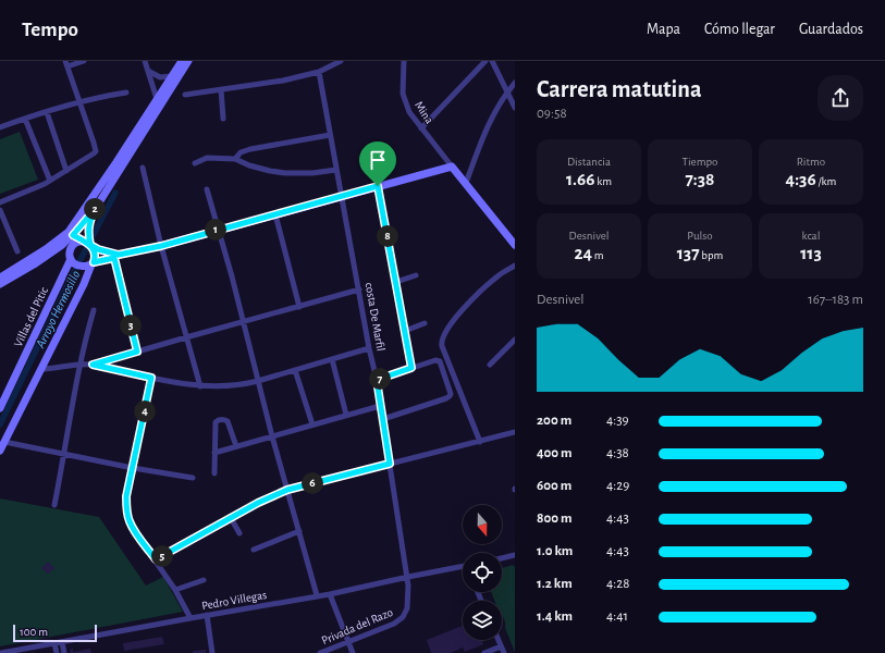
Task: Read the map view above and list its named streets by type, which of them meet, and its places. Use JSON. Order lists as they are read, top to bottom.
{
  "streets": {
    "street": [
      "Mina",
      "Villas del Pitic",
      "costa De Marfil",
      "Pedro Villegas",
      "Privada del Razo"
    ]
  },
  "crossings": [
    ["costa De Marfil", "Pedro Villegas"],
    ["costa De Marfil", "Privada del Razo"]
  ],
  "water": ["Arroyo Hermosillo"],
  "scale_bar": "100 m",
  "north": "bottom",
  "page": {
    "header": "Tempo",
    "nav": ["Mapa", "Cómo llegar", "Guardados"],
    "heading": ["Carrera matutina", "09:58"],
    "stats": [
      ["Distancia", "1.66 km"],
      ["Tiempo", "7:38"],
      ["Ritmo", "4:36 /km"],
      ["Desnivel", "24 m"],
      ["Pulso", "137 bpm"],
      ["kcal", "113"]
    ],
    "pins": [
      "2",
      "1",
      "8",
      "3",
      "7",
      "4",
      "6",
      "5"
    ],
    "chart": ["Desnivel", "167–183 m"],
    "list": [
      {
        "name": "200 m",
        "note": "4:39"
      },
      {
        "name": "400 m",
        "note": "4:38"
      },
      {
        "name": "600 m",
        "note": "4:29"
      },
      {
        "name": "800 m",
        "note": "4:43"
      },
      {
        "name": "1.0 km",
        "note": "4:43"
      },
      {
        "name": "1.2 km",
        "note": "4:28"
      },
      {
        "name": "1.4 km",
        "note": "4:41"
      }
    ],
    "scale": "100 m"
  }
}
